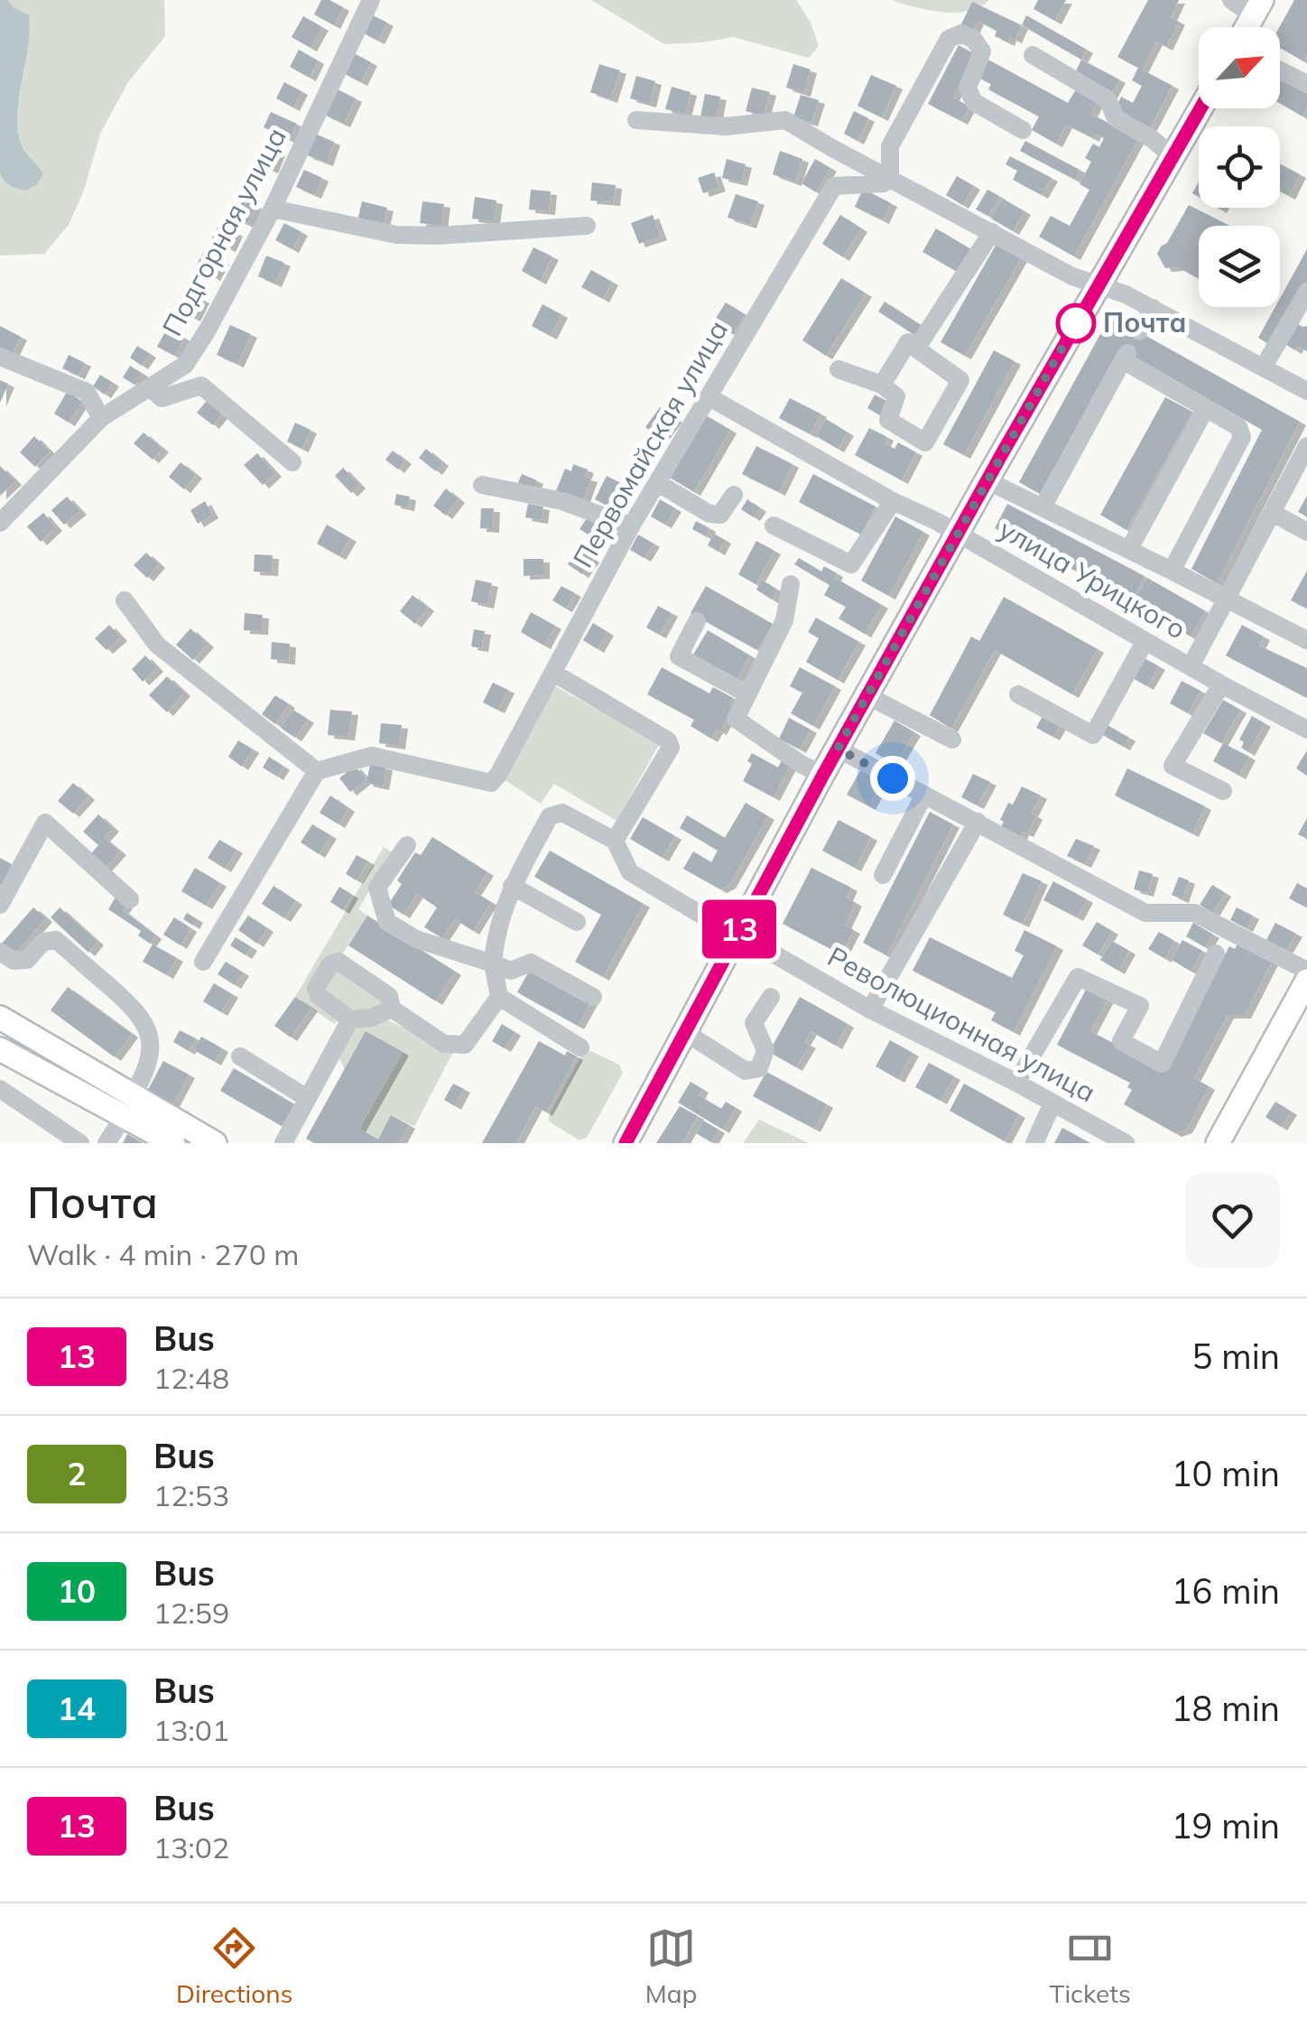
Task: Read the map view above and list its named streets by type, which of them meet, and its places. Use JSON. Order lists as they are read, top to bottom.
{
  "streets": {
    "street": [
      "Подгорная улица",
      "Первомайская улица",
      "улица Урицкого",
      "Революционная улица"
    ]
  },
  "crossings": [
    ["Первомайская улица", "улица Урицкого"]
  ],
  "places": ["Почта"],
  "lines": ["bus line 13"],
  "north": "top right",
  "page": {
    "on_map": "13",
    "heading": ["Почта", "Walk · 4 min · 270 m"],
    "list": [
      {
        "mark": "13",
        "name": "Bus",
        "note": "12:48",
        "value": "5 min"
      },
      {
        "mark": "2",
        "name": "Bus",
        "note": "12:53",
        "value": "10 min"
      },
      {
        "mark": "10",
        "name": "Bus",
        "note": "12:59",
        "value": "16 min"
      },
      {
        "mark": "14",
        "name": "Bus",
        "note": "13:01",
        "value": "18 min"
      },
      {
        "mark": "13",
        "name": "Bus",
        "note": "13:02",
        "value": "19 min"
      }
    ],
    "tabs": ["Directions", "Map", "Tickets"]
  }
}
